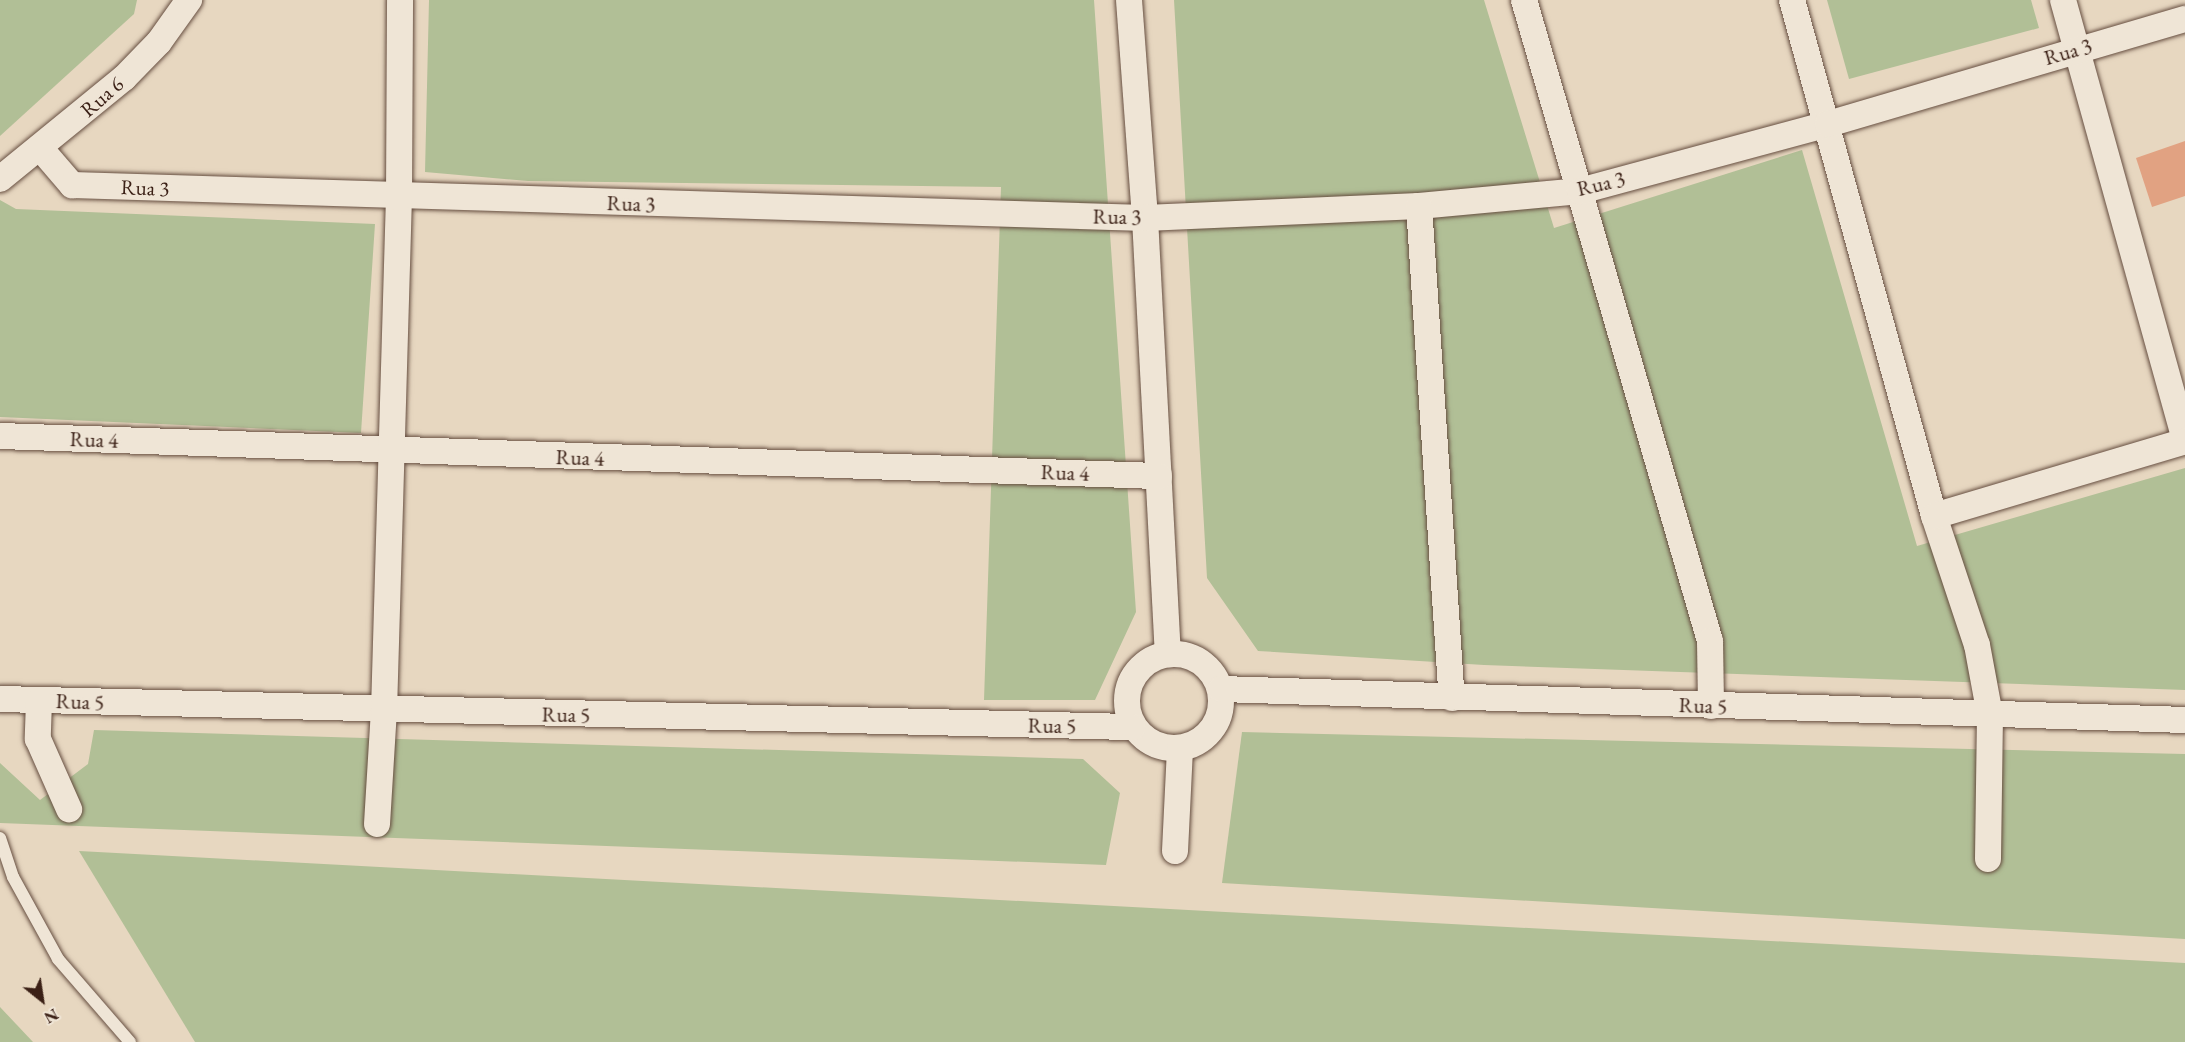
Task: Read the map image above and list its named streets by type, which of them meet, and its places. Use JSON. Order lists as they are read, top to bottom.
{
  "streets": {
    "street": [
      "Rua 3",
      "Rua 6",
      "Rua 4",
      "Rua 5"
    ]
  },
  "crossings": [
    ["Rua 3", "Rua 6"]
  ],
  "north": "bottom right"
}
